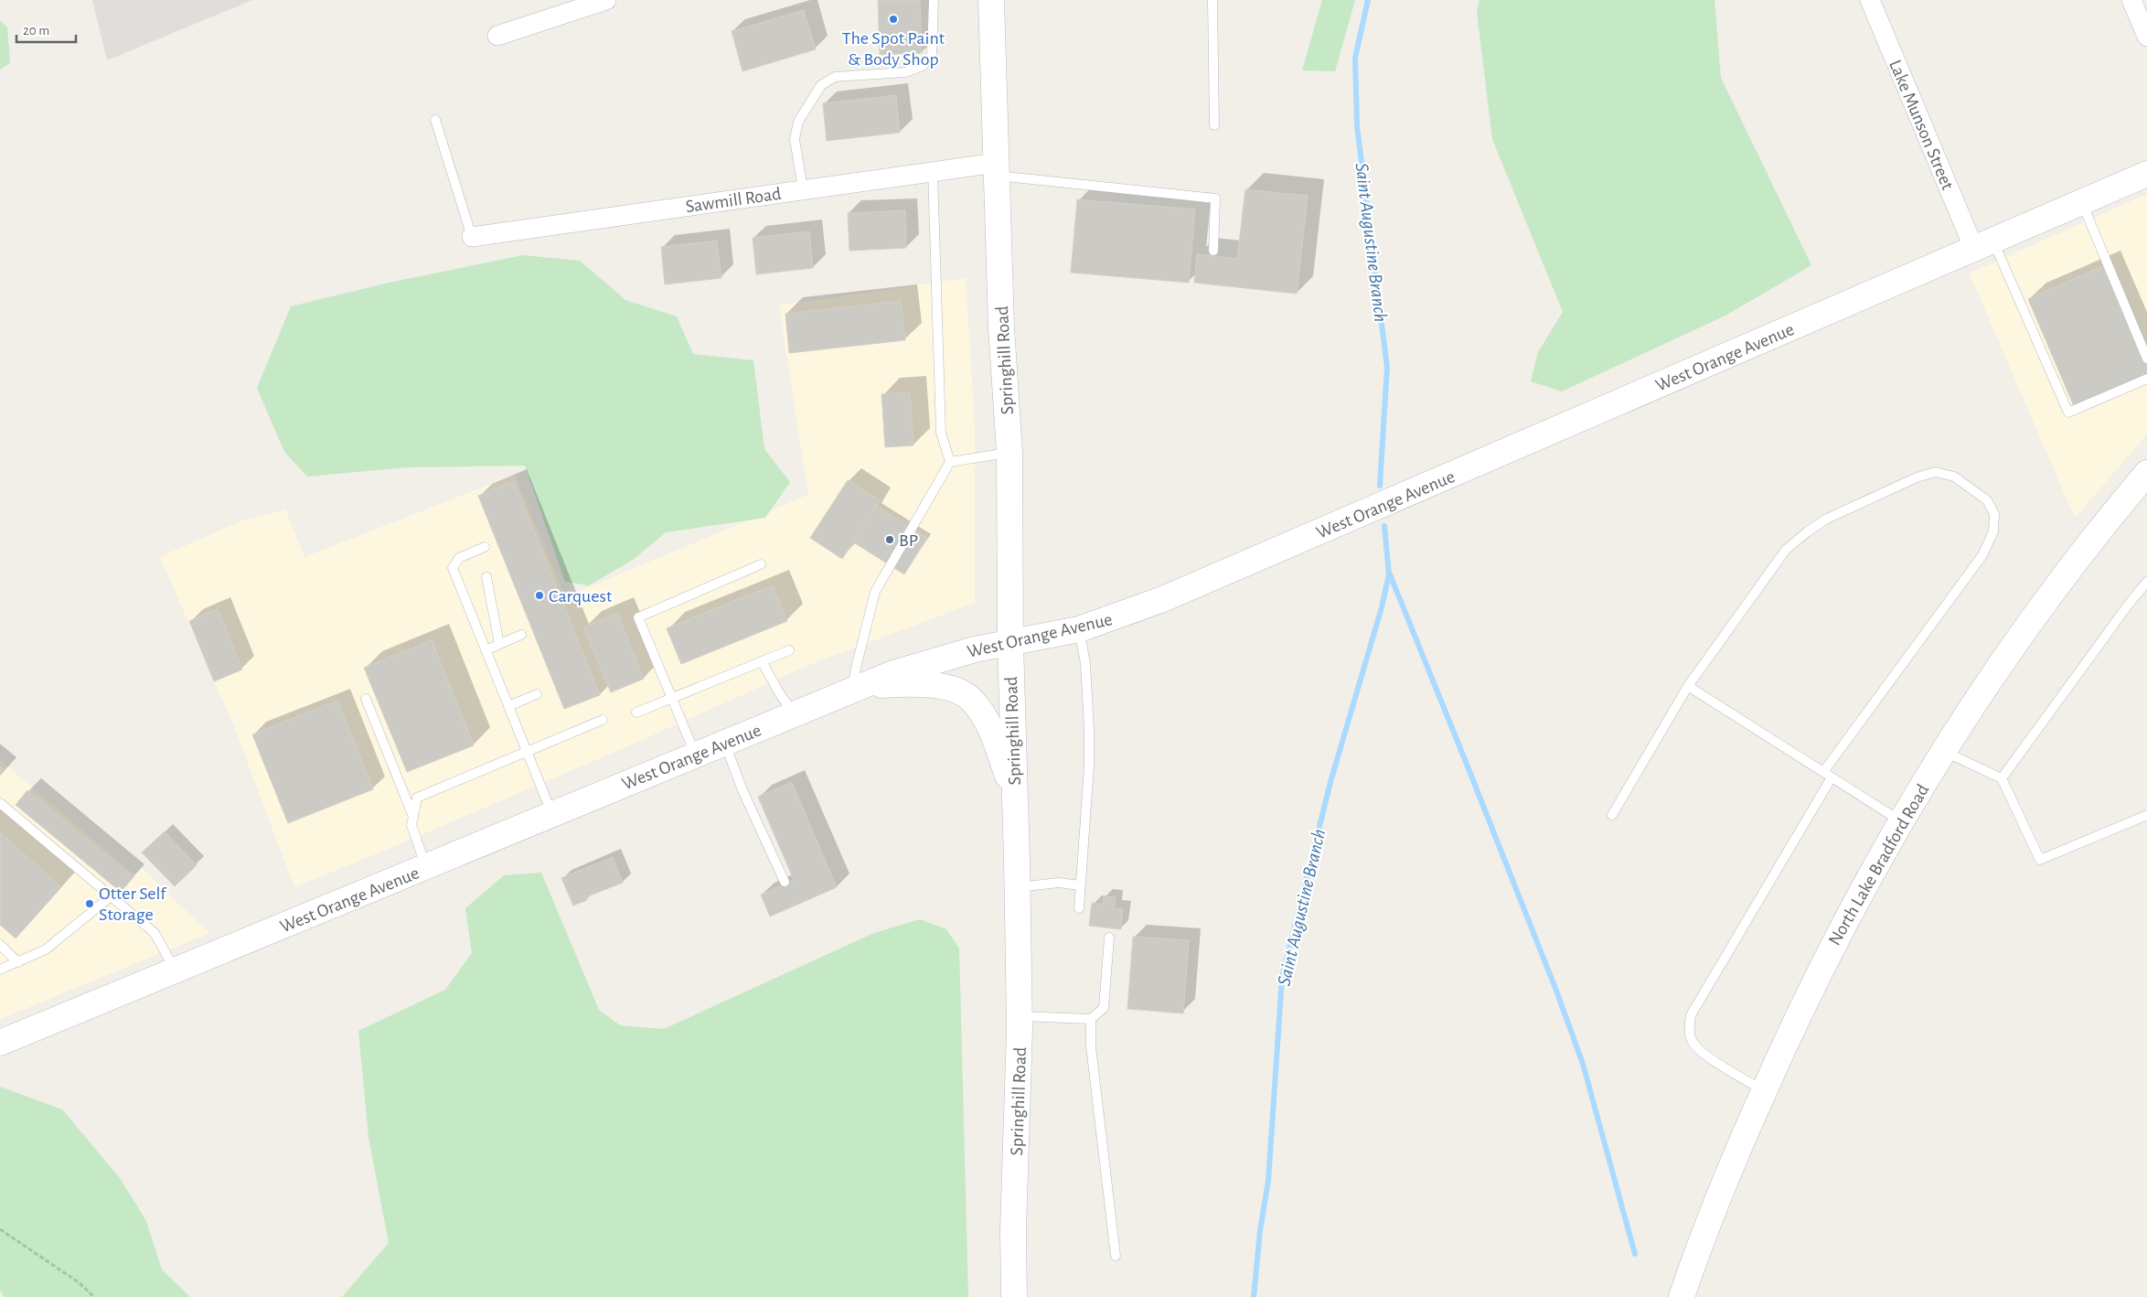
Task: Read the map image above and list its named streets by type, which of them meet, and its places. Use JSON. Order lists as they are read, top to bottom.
{
  "streets": {
    "main road": ["West Orange Avenue", "Springhill Road", "North Lake Bradford Road"],
    "street": ["Lake Munson Street", "Sawmill Road"]
  },
  "crossings": [
    ["Lake Munson Street", "West Orange Avenue"],
    ["Sawmill Road", "Springhill Road"],
    ["West Orange Avenue", "Springhill Road"]
  ],
  "water": ["Saint Augustine Branch"],
  "places": [
    "The Spot Paint & Body Shop",
    "BP",
    "Carquest",
    "Otter Self Storage"
  ],
  "scale_bar": "20 m"
}
